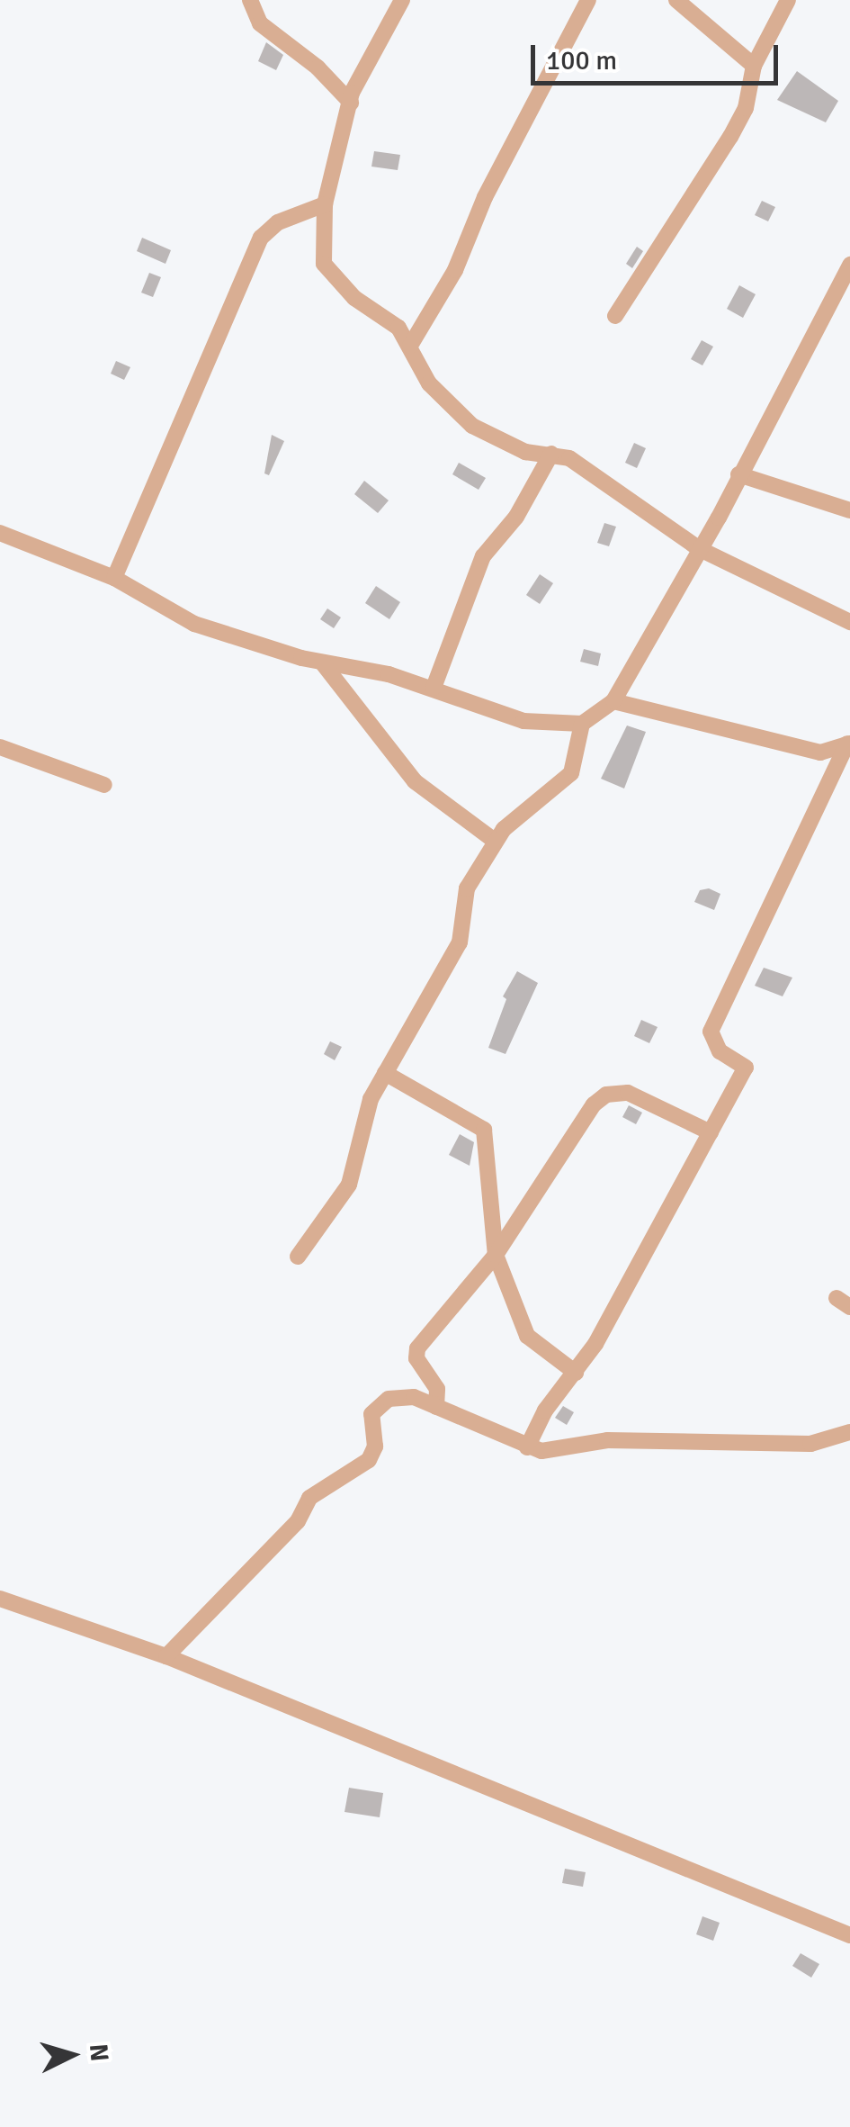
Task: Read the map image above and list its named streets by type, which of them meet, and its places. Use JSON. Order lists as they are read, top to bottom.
{
  "scale_bar": "100 m",
  "north": "right"
}
